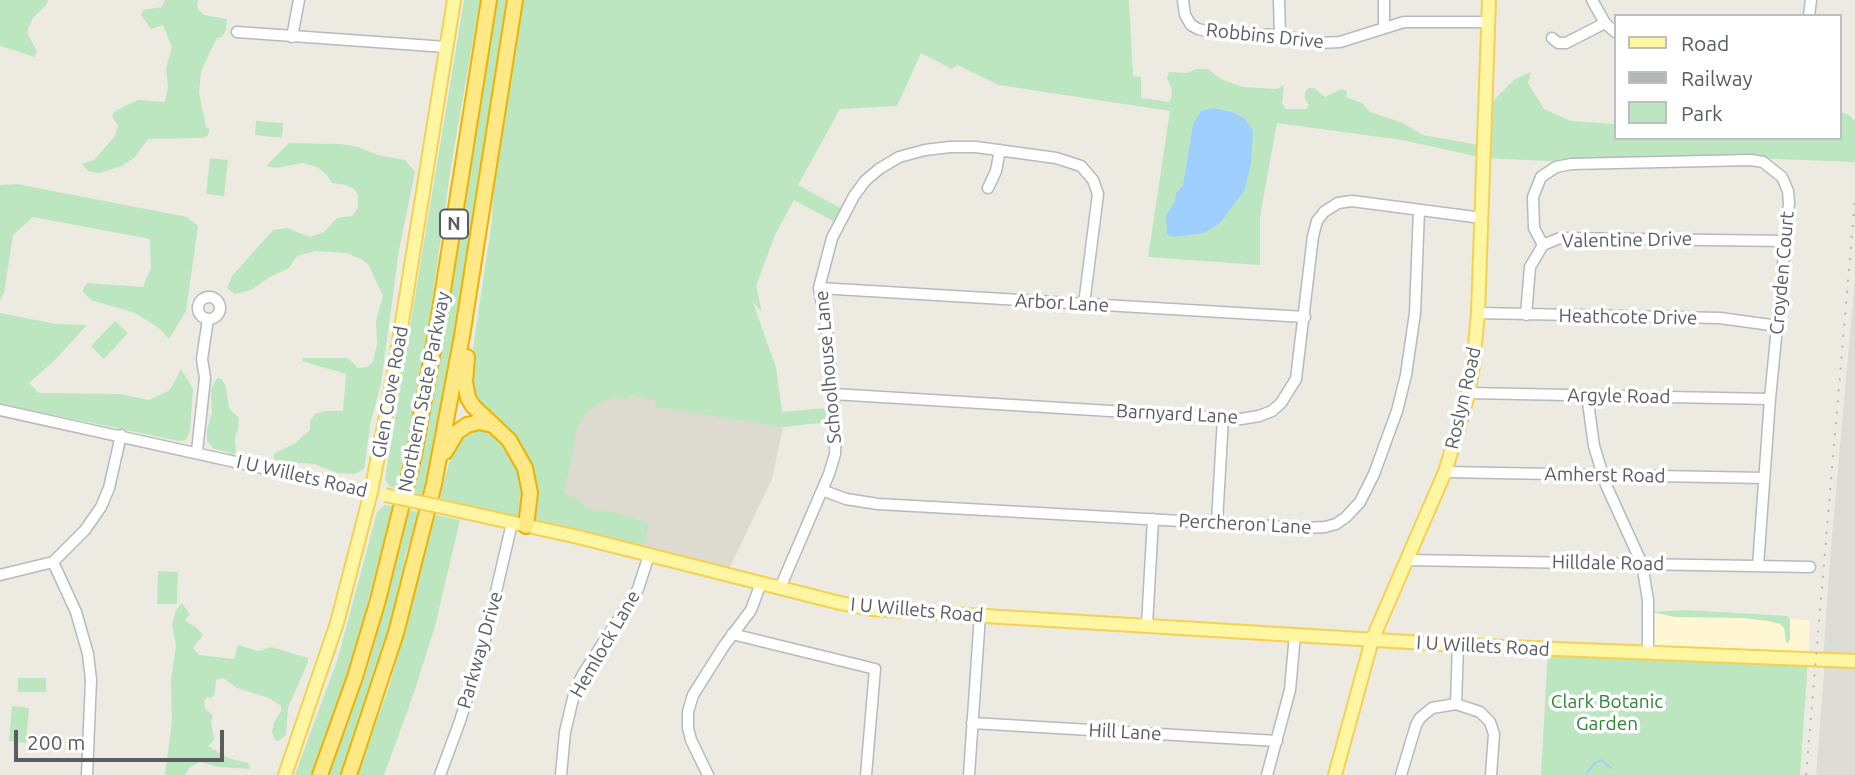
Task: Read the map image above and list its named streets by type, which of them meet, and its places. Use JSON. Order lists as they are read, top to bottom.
{
  "streets": {
    "highway": ["N", "Northern State Parkway"],
    "main road": ["Glen Cove Road", "Roslyn Road", "I U Willets Road"],
    "street": [
      "Robbins Drive",
      "Valentine Drive",
      "Croyden Court",
      "Arbor Lane",
      "Heathcote Drive",
      "Schoolhouse Lane",
      "Argyle Road",
      "Barnyard Lane",
      "Amherst Road",
      "Percheron Lane",
      "Hilldale Road",
      "Hemlock Lane",
      "Parkway Drive",
      "Hill Lane"
    ]
  },
  "crossings": [
    ["Robbins Drive", "Roslyn Road"],
    ["Valentine Drive", "Croyden Court"],
    ["Valentine Drive", "Heathcote Drive"],
    ["Croyden Court", "Heathcote Drive"],
    ["Croyden Court", "Argyle Road"],
    ["Croyden Court", "Amherst Road"],
    ["Croyden Court", "Hilldale Road"],
    ["Arbor Lane", "Schoolhouse Lane"],
    ["Arbor Lane", "Barnyard Lane"],
    ["Heathcote Drive", "Roslyn Road"],
    ["Schoolhouse Lane", "Barnyard Lane"],
    ["Schoolhouse Lane", "I U Willets Road"],
    ["Schoolhouse Lane", "Percheron Lane"],
    ["Glen Cove Road", "I U Willets Road"],
    ["Argyle Road", "Roslyn Road"],
    ["Roslyn Road", "Barnyard Lane"],
    ["Roslyn Road", "Amherst Road"],
    ["Roslyn Road", "I U Willets Road"],
    ["Roslyn Road", "Hilldale Road"],
    ["Barnyard Lane", "Percheron Lane"],
    ["I U Willets Road", "Hemlock Lane"],
    ["I U Willets Road", "Parkway Drive"]
  ],
  "parks": ["Clark Botanic Garden"],
  "legend": ["Road", "Railway", "Park"],
  "scale_bar": "200 m"
}
